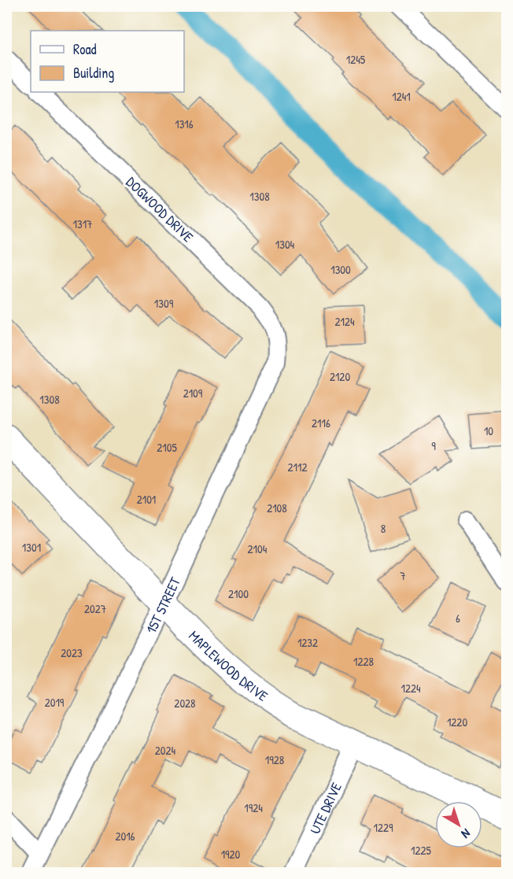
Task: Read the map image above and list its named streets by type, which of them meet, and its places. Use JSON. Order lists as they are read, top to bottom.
{
  "streets": {
    "street": [
      "DOGWOOD DRIVE",
      "1ST STREET",
      "MAPLEWOOD DRIVE",
      "UTE DRIVE"
    ]
  },
  "crossings": [
    ["DOGWOOD DRIVE", "1ST STREET"],
    ["1ST STREET", "MAPLEWOOD DRIVE"],
    ["MAPLEWOOD DRIVE", "UTE DRIVE"]
  ],
  "house_numbers": [
    "1245",
    "1241",
    "1316",
    "1308",
    "1317",
    "1304",
    "1300",
    "1309",
    "2124",
    "2120",
    "2109",
    "1308",
    "2116",
    "10",
    "9",
    "2105",
    "2112",
    "2101",
    "2108",
    "8",
    "1301",
    "2104",
    "7",
    "2100",
    "2027",
    "6",
    "1232",
    "2023",
    "1228",
    "1224",
    "2019",
    "2028",
    "1220",
    "2024",
    "1928",
    "1924",
    "1229",
    "2016",
    "1225",
    "1920"
  ],
  "legend": ["Road", "Building"],
  "north": "bottom right"
}
